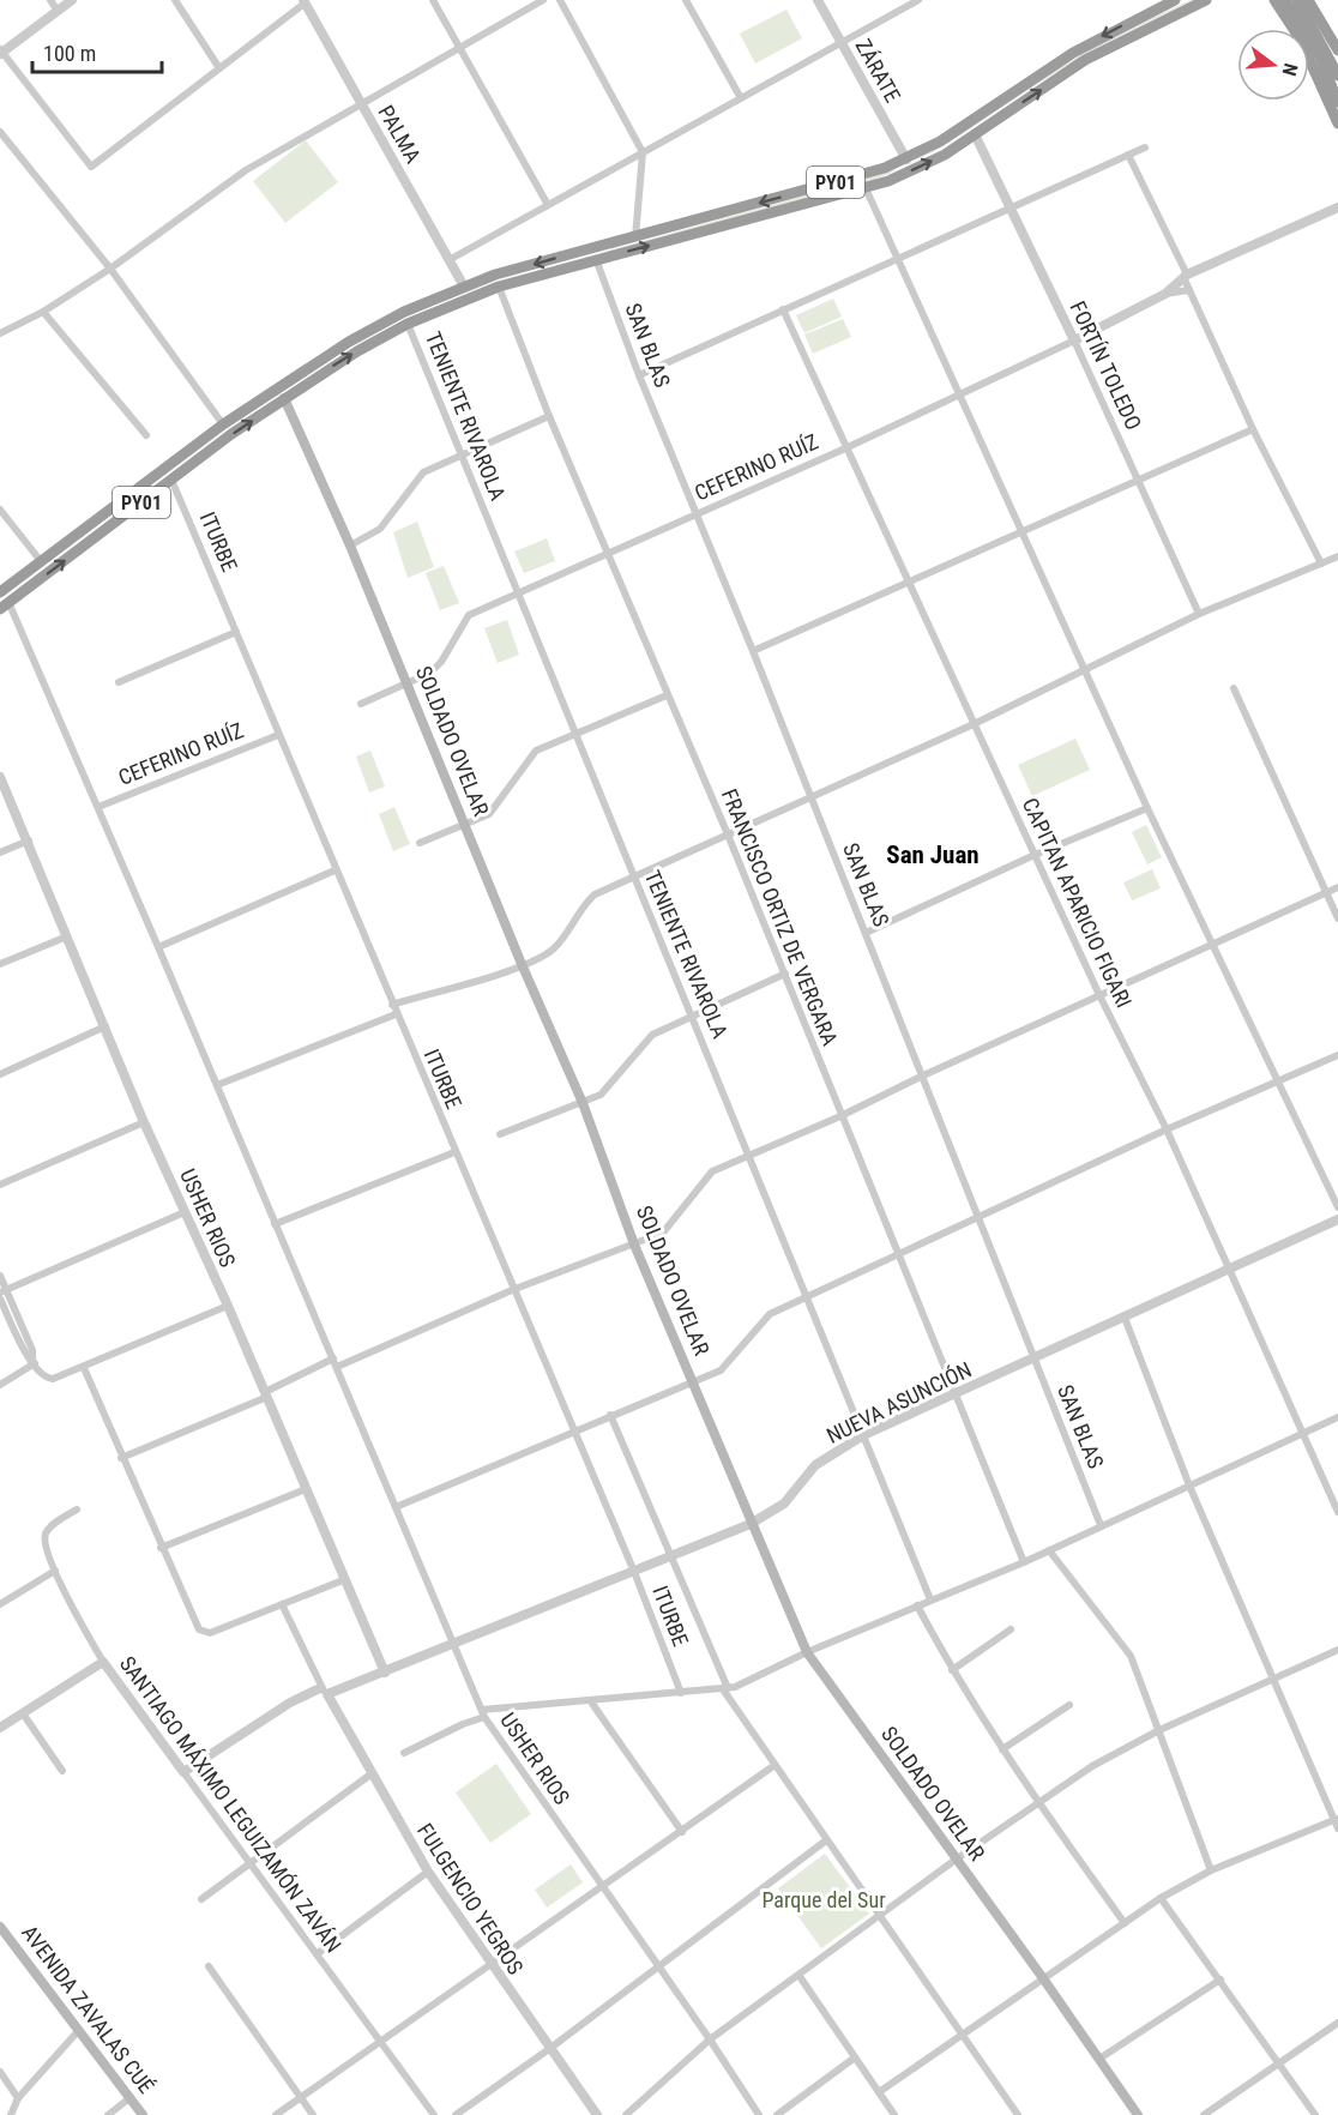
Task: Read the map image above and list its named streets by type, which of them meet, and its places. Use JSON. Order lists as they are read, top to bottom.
{
  "streets": {
    "highway": ["PY01"],
    "main road": ["SOLDADO OVELAR", "AVENIDA ZAVALAS CUÉ"],
    "street": [
      "ZÁRATE",
      "PALMA",
      "SAN BLAS",
      "FORTÍN TOLEDO",
      "TENIENTE RIVAROLA",
      "CEFERINO RUÍZ",
      "ITURBE",
      "CAPITAN APARICIO FIGARI",
      "FRANCISCO ORTIZ DE VERGARA",
      "USHER RIOS",
      "NUEVA ASUNCIÓN",
      "SANTIAGO MÁXIMO LEGUIZAMÓN ZAVÁN",
      "FULGENCIO YEGROS"
    ]
  },
  "crossings": [
    ["ZÁRATE", "PY01"],
    ["PALMA", "PY01"],
    ["PY01", "SAN BLAS"],
    ["PY01", "FORTÍN TOLEDO"],
    ["PY01", "TENIENTE RIVAROLA"],
    ["PY01", "ITURBE"],
    ["PY01", "SOLDADO OVELAR"],
    ["PY01", "FRANCISCO ORTIZ DE VERGARA"],
    ["PY01", "USHER RIOS"],
    ["SAN BLAS", "CEFERINO RUÍZ"],
    ["SAN BLAS", "NUEVA ASUNCIÓN"],
    ["FORTÍN TOLEDO", "CEFERINO RUÍZ"],
    ["TENIENTE RIVAROLA", "CEFERINO RUÍZ"],
    ["TENIENTE RIVAROLA", "NUEVA ASUNCIÓN"],
    ["CEFERINO RUÍZ", "ITURBE"],
    ["CEFERINO RUÍZ", "SOLDADO OVELAR"],
    ["CEFERINO RUÍZ", "CAPITAN APARICIO FIGARI"],
    ["CEFERINO RUÍZ", "FRANCISCO ORTIZ DE VERGARA"],
    ["CEFERINO RUÍZ", "USHER RIOS"],
    ["ITURBE", "NUEVA ASUNCIÓN"],
    ["SOLDADO OVELAR", "NUEVA ASUNCIÓN"],
    ["CAPITAN APARICIO FIGARI", "NUEVA ASUNCIÓN"],
    ["FRANCISCO ORTIZ DE VERGARA", "NUEVA ASUNCIÓN"],
    ["USHER RIOS", "NUEVA ASUNCIÓN"],
    ["NUEVA ASUNCIÓN", "SANTIAGO MÁXIMO LEGUIZAMÓN ZAVÁN"],
    ["NUEVA ASUNCIÓN", "FULGENCIO YEGROS"]
  ],
  "districts": ["San Juan"],
  "parks": ["Parque del Sur"],
  "scale_bar": "100 m",
  "north": "right"
}
